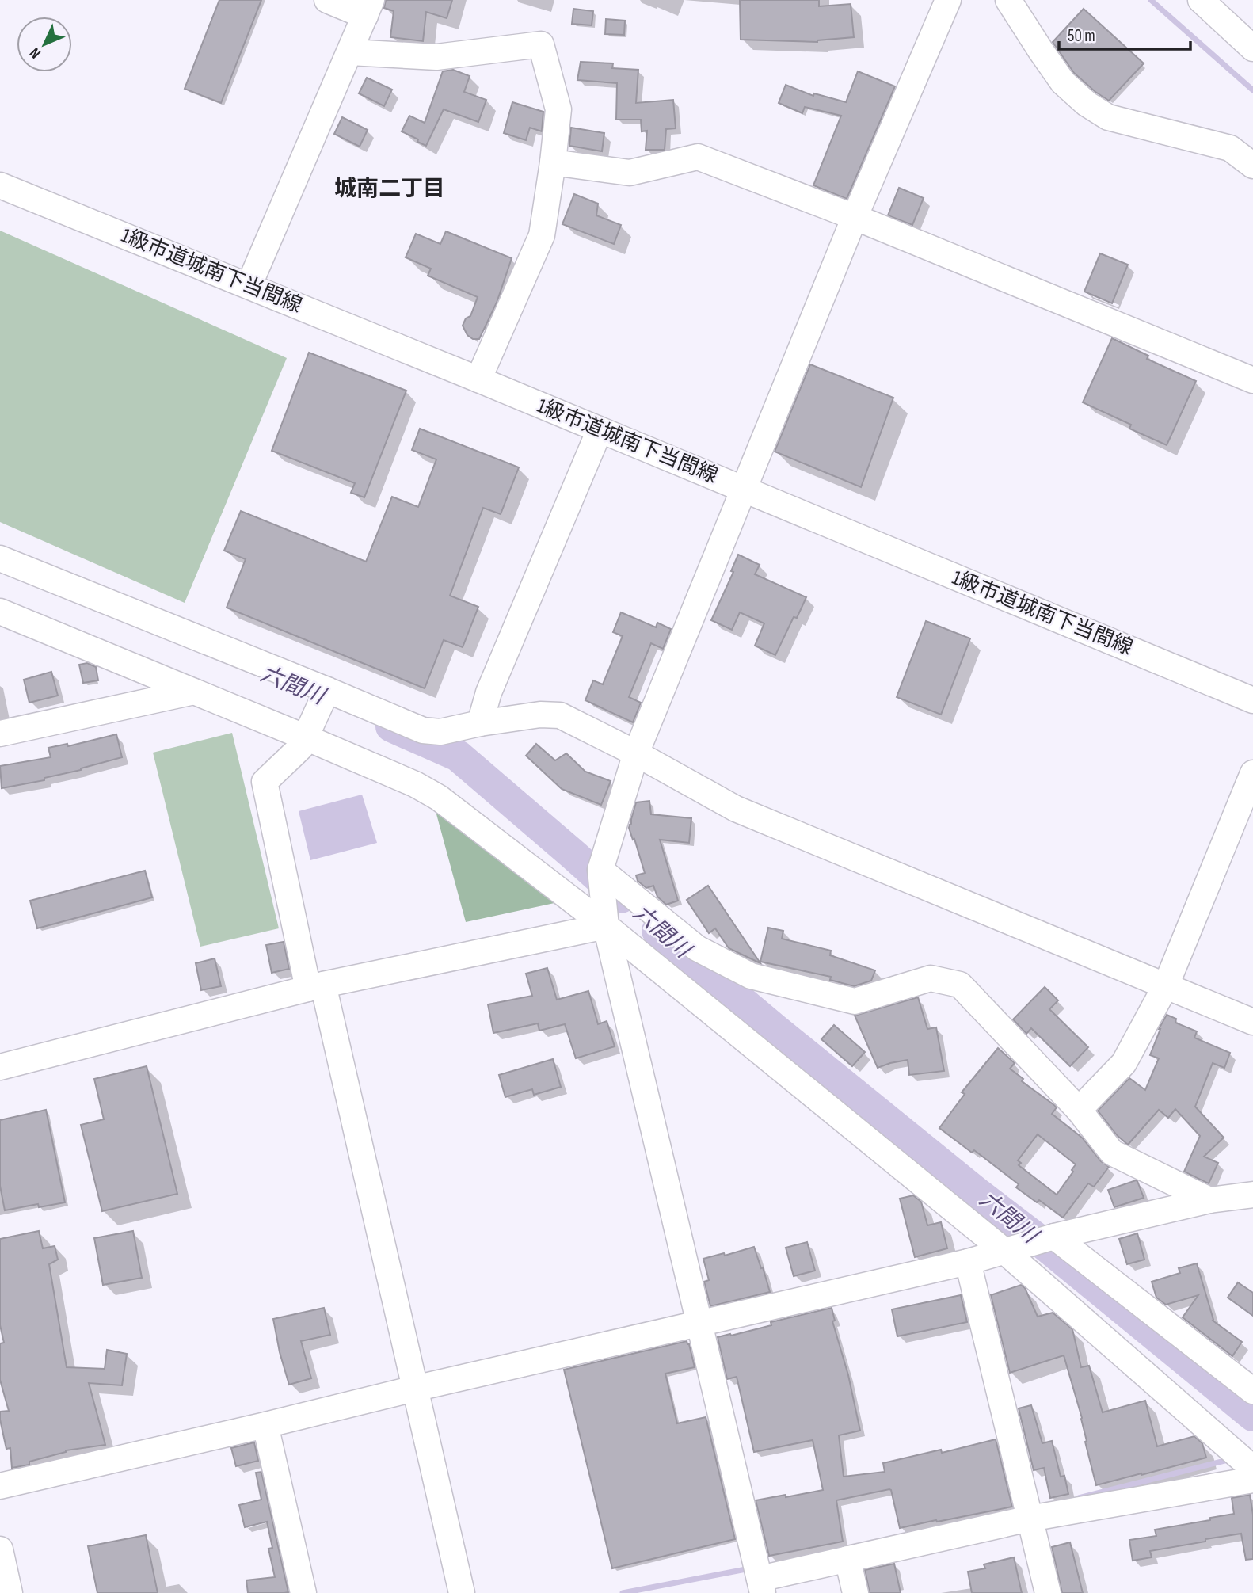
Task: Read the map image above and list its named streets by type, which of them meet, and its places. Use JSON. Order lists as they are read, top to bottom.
{
  "streets": {
    "street": ["1級市道城南下当間線"]
  },
  "districts": ["城南二丁目"],
  "water": ["六間川"],
  "scale_bar": "50 m",
  "north": "bottom left"
}
